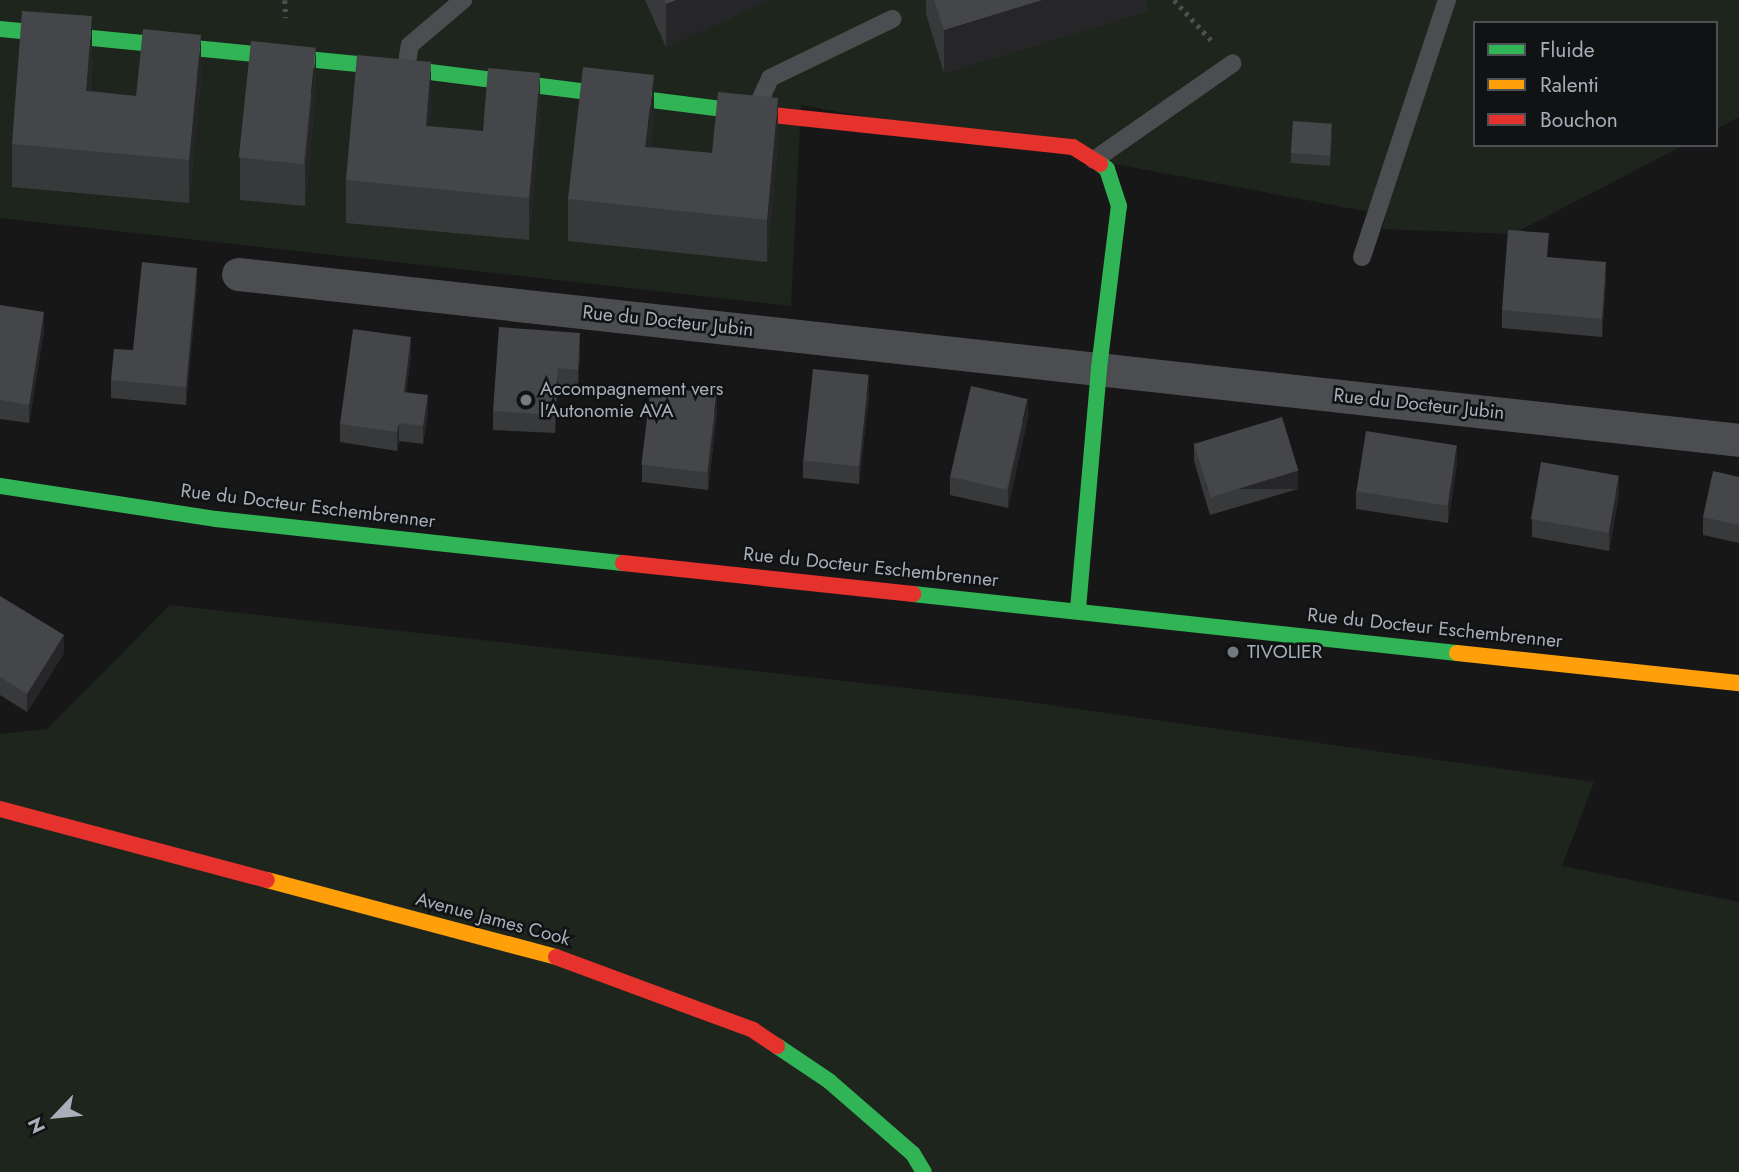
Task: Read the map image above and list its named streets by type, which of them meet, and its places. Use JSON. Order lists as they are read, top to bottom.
{
  "streets": {
    "street": ["Rue du Docteur Jubin", "Rue du Docteur Eschembrenner", "Avenue James Cook"]
  },
  "places": ["Accompagnement vers l'Autonomie AVA", "TIVOLIER"],
  "legend": ["Fluide", "Ralenti", "Bouchon"],
  "north": "bottom left"
}
